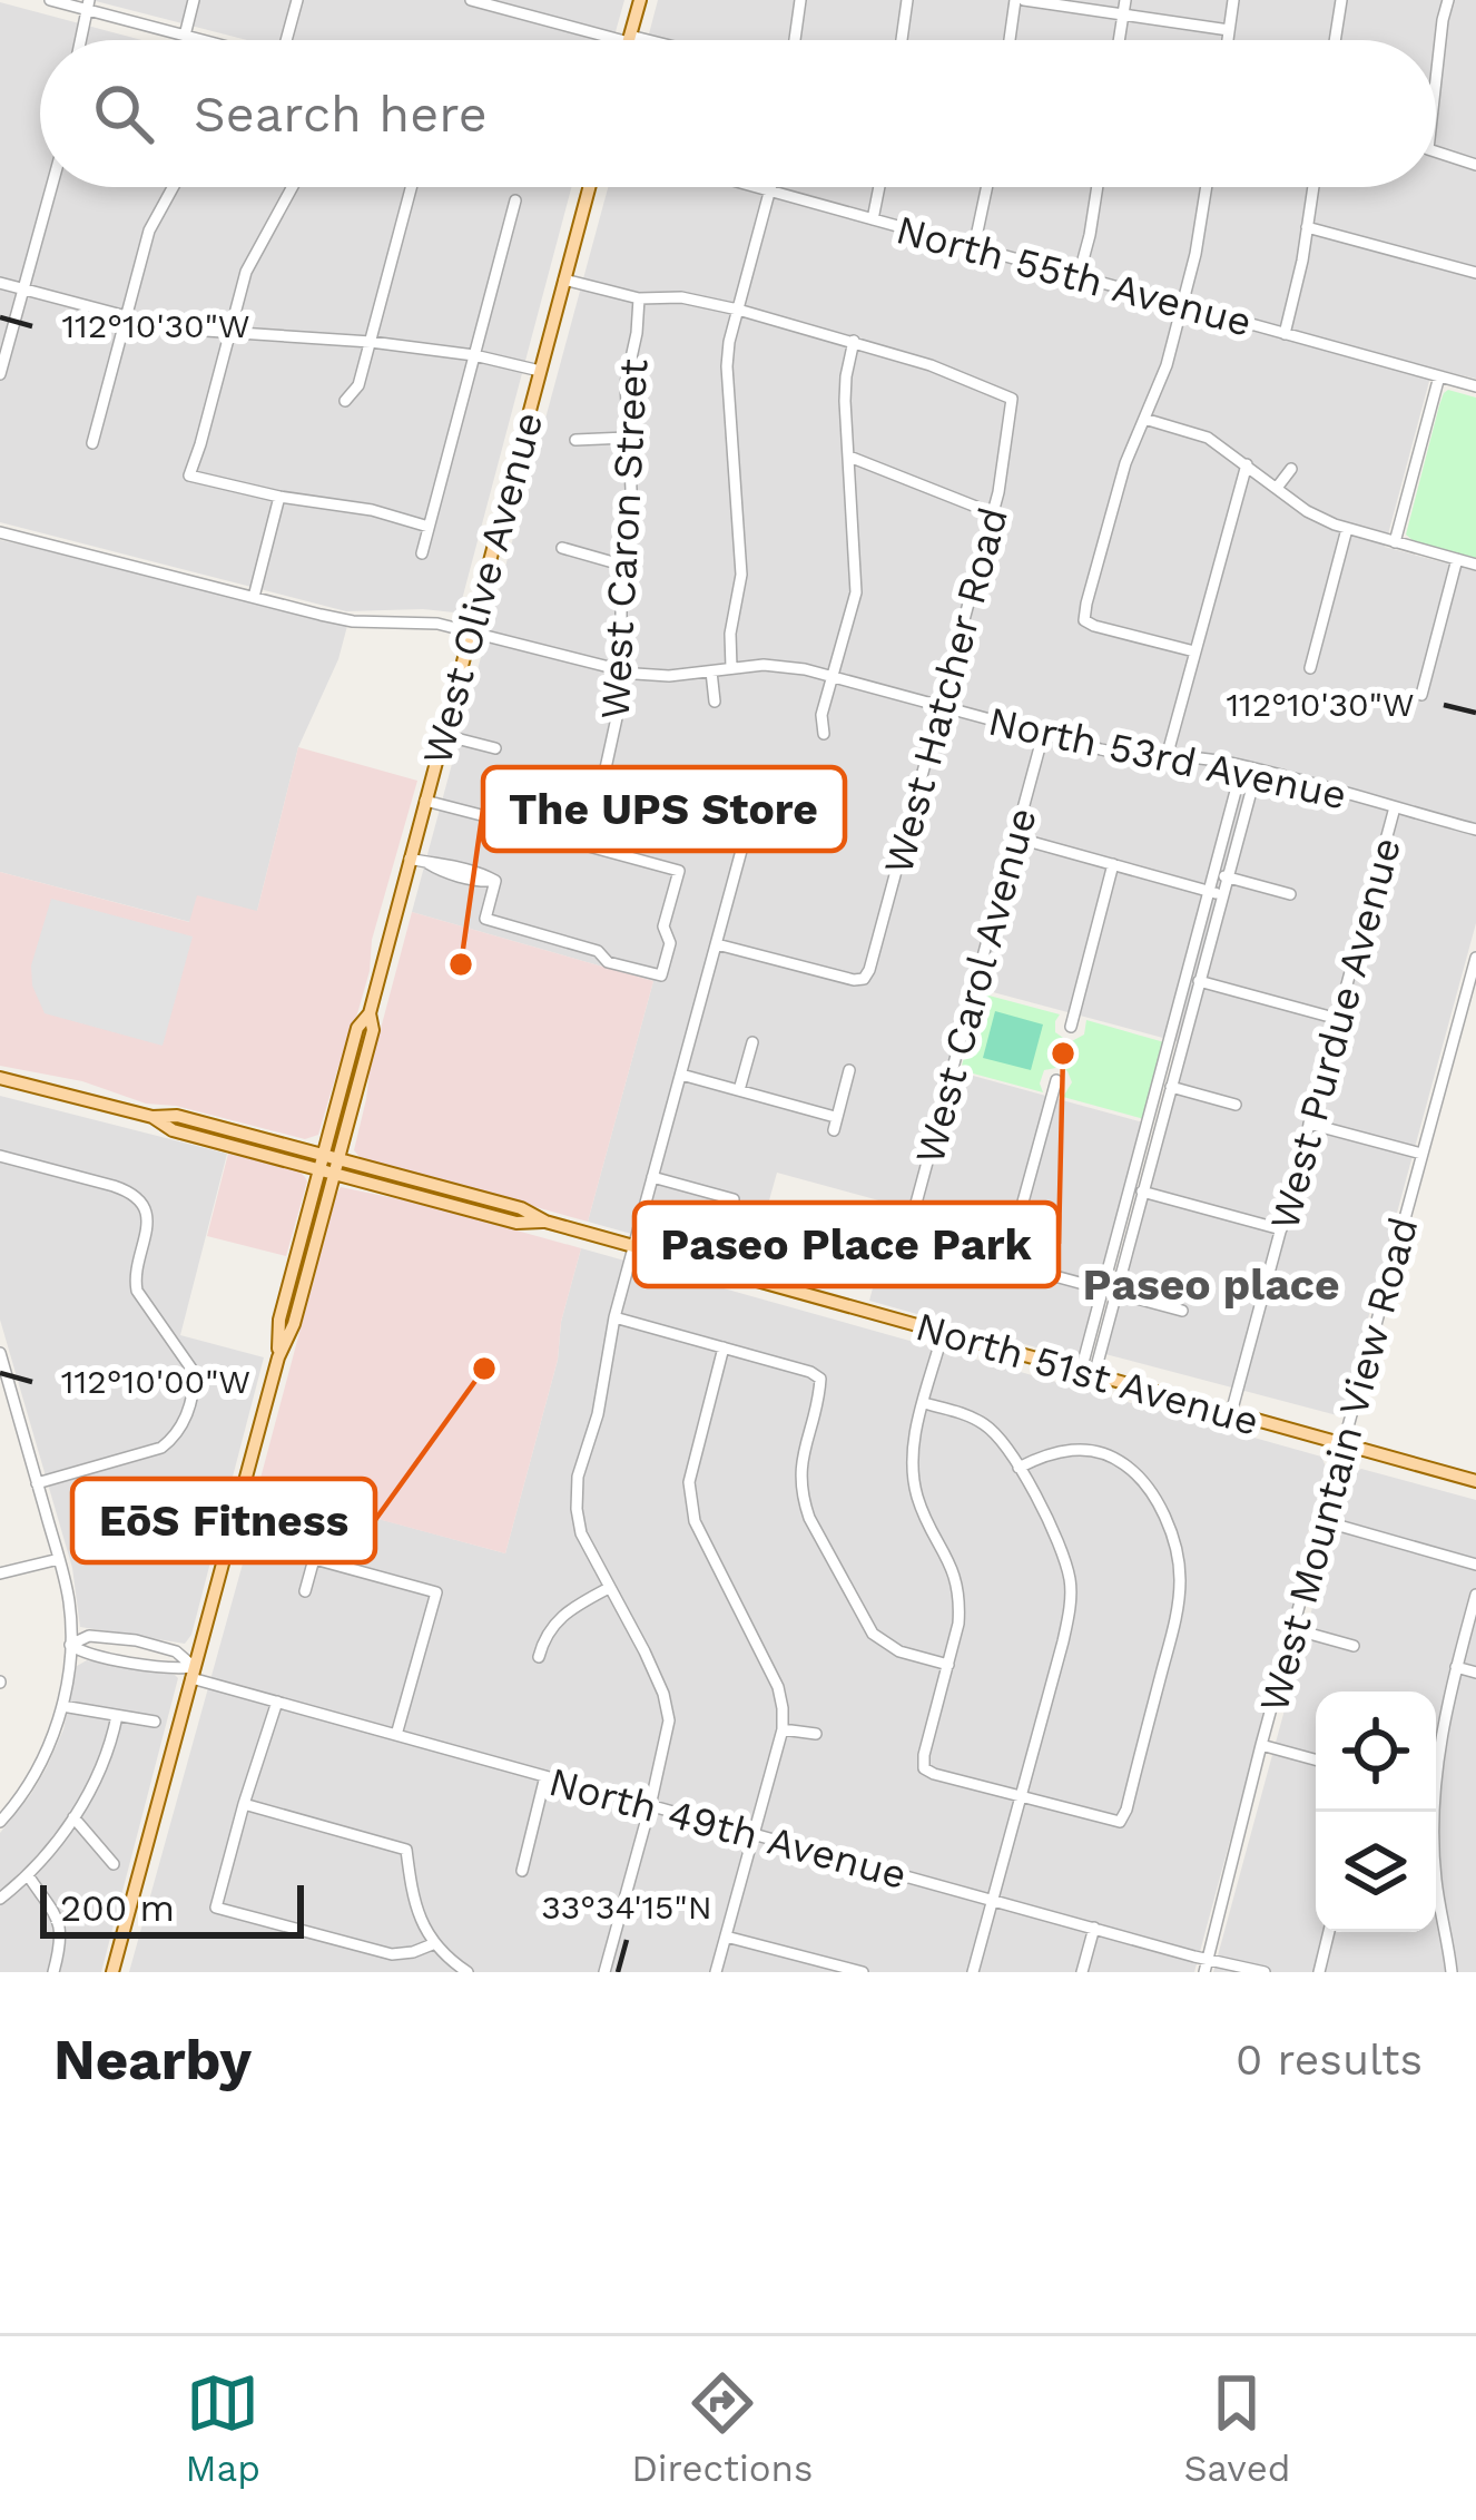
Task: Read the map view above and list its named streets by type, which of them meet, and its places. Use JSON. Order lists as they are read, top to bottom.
{
  "streets": {
    "main road": ["West Olive Avenue", "North 51st Avenue"],
    "street": [
      "North 55th Avenue",
      "West Caron Street",
      "West Hatcher Road",
      "North 53rd Avenue",
      "West Carol Avenue",
      "West Purdue Avenue",
      "West Mountain View Road",
      "North 49th Avenue"
    ]
  },
  "crossings": [
    ["West Caron Street", "North 53rd Avenue"],
    ["West Olive Avenue", "North 53rd Avenue"],
    ["West Olive Avenue", "North 51st Avenue"],
    ["West Olive Avenue", "North 49th Avenue"],
    ["West Hatcher Road", "North 53rd Avenue"],
    ["North 53rd Avenue", "West Carol Avenue"],
    ["North 53rd Avenue", "West Purdue Avenue"],
    ["West Purdue Avenue", "North 51st Avenue"],
    ["North 51st Avenue", "West Mountain View Road"],
    ["West Mountain View Road", "North 49th Avenue"]
  ],
  "districts": ["Paseo place"],
  "places": ["The UPS Store", "Paseo Place Park", "EōS Fitness"],
  "scale_bar": "200 m",
  "page": {
    "search": "Search here",
    "scale": "200 m",
    "heading": ["Nearby", "0 results"],
    "nav": ["Map", "Directions", "Saved"]
  },
  "coordinates": ["112°10'30\"W", "112°10'00\"W", "33°34'15\"N"]
}
